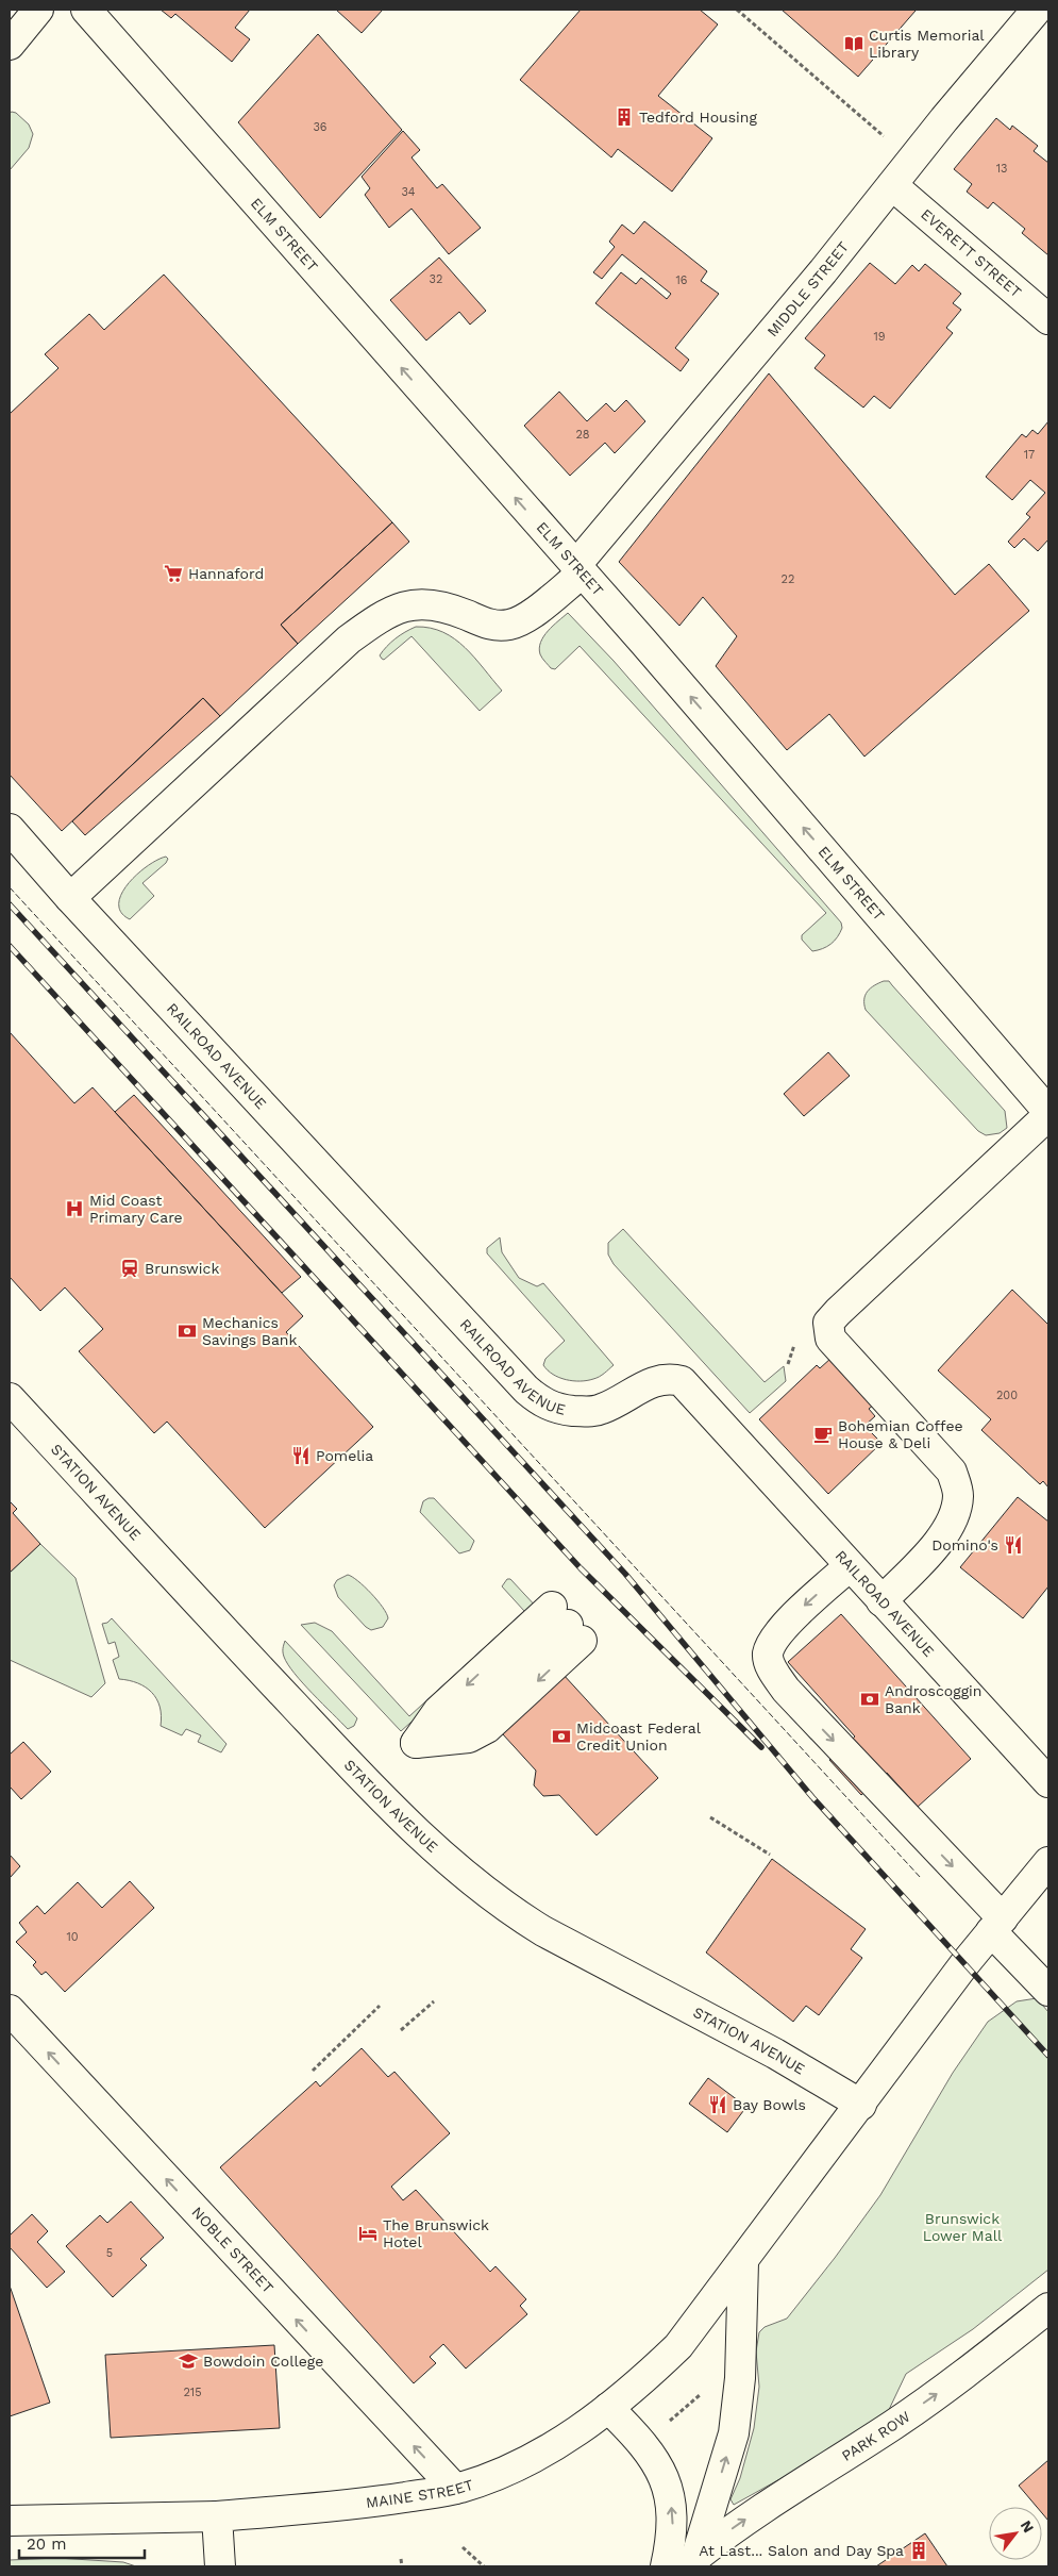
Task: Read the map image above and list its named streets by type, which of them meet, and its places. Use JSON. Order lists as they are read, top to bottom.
{
  "streets": {
    "street": [
      "ELM STREET",
      "EVERETT STREET",
      "MIDDLE STREET",
      "RAILROAD AVENUE",
      "STATION AVENUE",
      "NOBLE STREET",
      "PARK ROW",
      "MAINE STREET"
    ]
  },
  "crossings": [
    ["ELM STREET", "MIDDLE STREET"],
    ["EVERETT STREET", "MIDDLE STREET"],
    ["MIDDLE STREET", "RAILROAD AVENUE"],
    ["STATION AVENUE", "MAINE STREET"],
    ["NOBLE STREET", "MAINE STREET"]
  ],
  "one_way": ["ELM STREET", "NOBLE STREET", "PARK ROW"],
  "parks": ["Brunswick Lower Mall"],
  "places": {
    "library": ["Curtis Memorial Library"],
    "building": ["Tedford Housing", "At Last... Salon and Day Spa"],
    "supermarket": ["Hannaford"],
    "hospital": ["Mid Coast Primary Care"],
    "station": ["Brunswick"],
    "bank": ["Mechanics Savings Bank", "Androscoggin Bank", "Midcoast Federal Credit Union"],
    "cafe": ["Bohemian Coffee House & Deli"],
    "restaurant": ["Pomelia", "Domino's", "Bay Bowls"],
    "hotel": ["The Brunswick Hotel"],
    "school or university": ["Bowdoin College"]
  },
  "house_numbers": [
    "36",
    "13",
    "34",
    "32",
    "16",
    "19",
    "28",
    "17",
    "22",
    "200",
    "10",
    "5",
    "215"
  ],
  "scale_bar": "20 m",
  "north": "top right"
}
